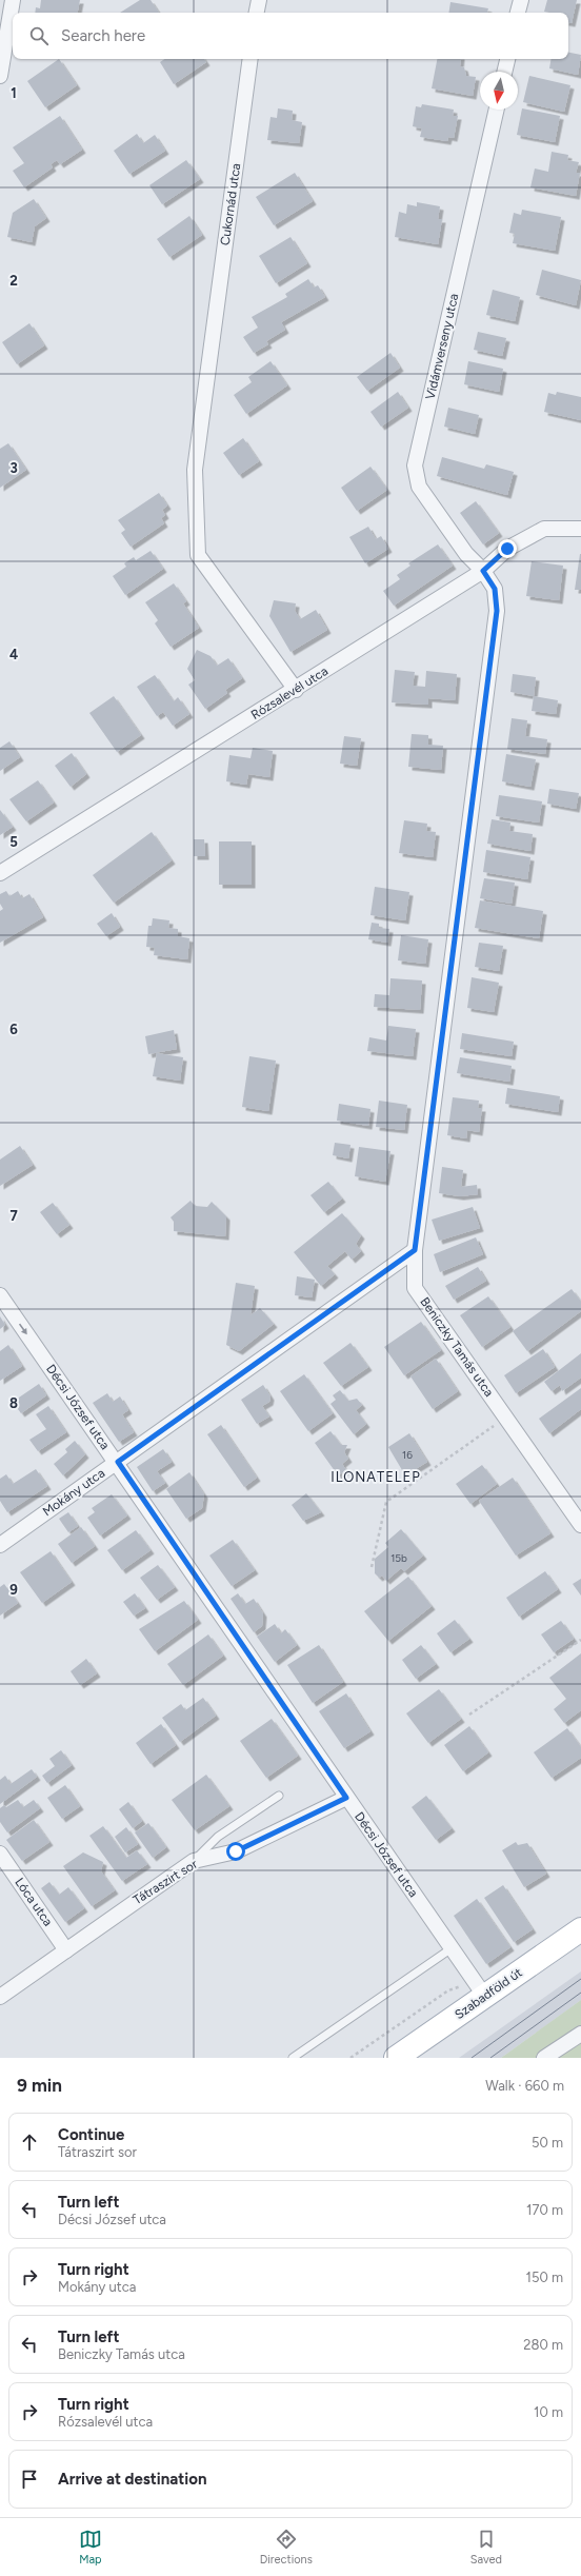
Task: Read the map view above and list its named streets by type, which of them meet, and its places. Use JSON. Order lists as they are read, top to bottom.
{
  "streets": {
    "main road": ["Szabadföld út"],
    "street": [
      "Cukornád utca",
      "Vidámverseny utca",
      "Rózsalevél utca",
      "Beniczky Tamás utca",
      "Décsi József utca",
      "Mokány utca",
      "Tátraszirt sor",
      "Lóca utca"
    ]
  },
  "crossings": [
    ["Cukornád utca", "Rózsalevél utca"],
    ["Vidámverseny utca", "Rózsalevél utca"],
    ["Vidámverseny utca", "Beniczky Tamás utca"],
    ["Rózsalevél utca", "Beniczky Tamás utca"],
    ["Beniczky Tamás utca", "Mokány utca"],
    ["Décsi József utca", "Mokány utca"],
    ["Décsi József utca", "Tátraszirt sor"],
    ["Décsi József utca", "Szabadföld út"],
    ["Tátraszirt sor", "Lóca utca"]
  ],
  "districts": ["ILONATELEP"],
  "house_numbers": ["16", "15b"],
  "north": "bottom",
  "page": {
    "search": "Search here",
    "heading": ["9 min", "Walk · 660 m"],
    "list": [
      ["Continue", "Tátraszirt sor", "50 m"],
      ["Turn left", "Décsi József utca", "170 m"],
      ["Turn right", "Mokány utca", "150 m"],
      ["Turn left", "Beniczky Tamás utca", "280 m"],
      ["Turn right", "Rózsalevél utca", "10 m"],
      "Arrive at destination"
    ],
    "nav": ["Map", "Directions", "Saved"]
  },
  "grid": {
    "rows": [
      "1",
      "2",
      "3",
      "4",
      "5",
      "6",
      "7",
      "8",
      "9"
    ]
  }
}
